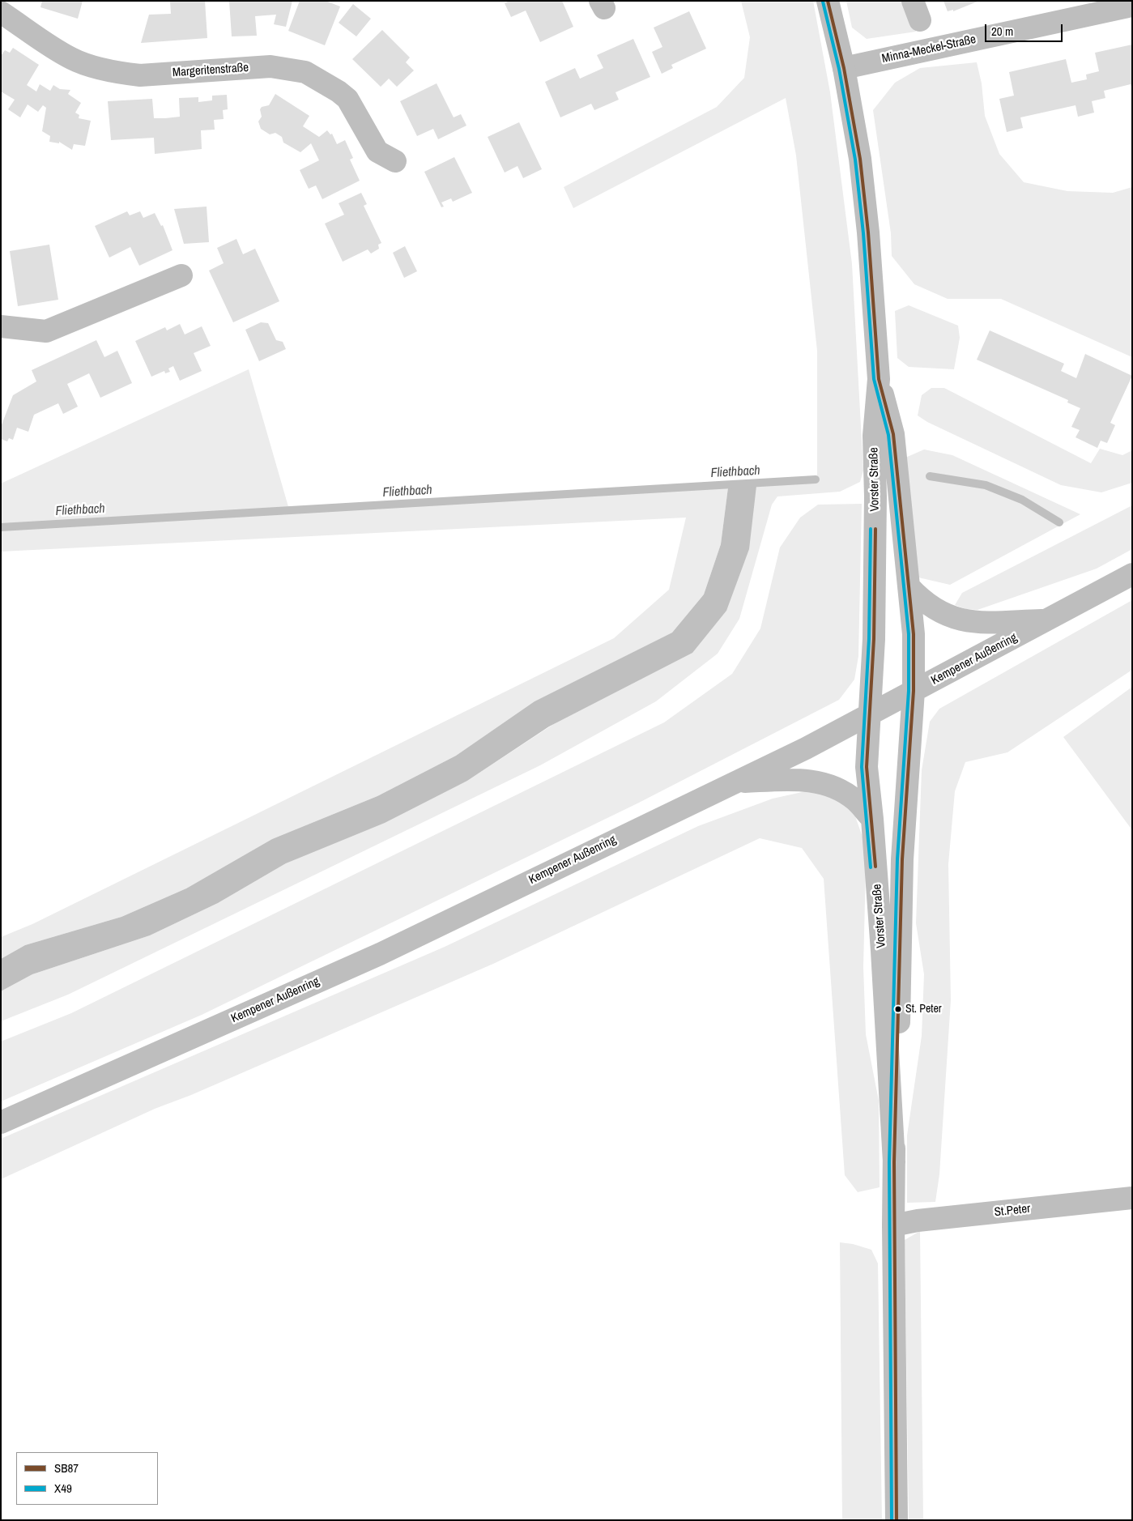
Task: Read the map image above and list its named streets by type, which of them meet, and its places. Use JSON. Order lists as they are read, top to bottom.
{
  "streets": {
    "main road": [
      "Minna-Meckel-Straße",
      "Margeritenstraße",
      "Vorster Straße",
      "Kempener Außenring",
      "St.Peter"
    ]
  },
  "crossings": [
    ["Minna-Meckel-Straße", "Vorster Straße"],
    ["Vorster Straße", "Kempener Außenring"],
    ["Vorster Straße", "St.Peter"]
  ],
  "water": ["Fliethbach"],
  "places": ["St. Peter"],
  "lines": ["transit line SB87", "transit line X49"],
  "legend": ["SB87", "X49"],
  "scale_bar": "20 m"
}
